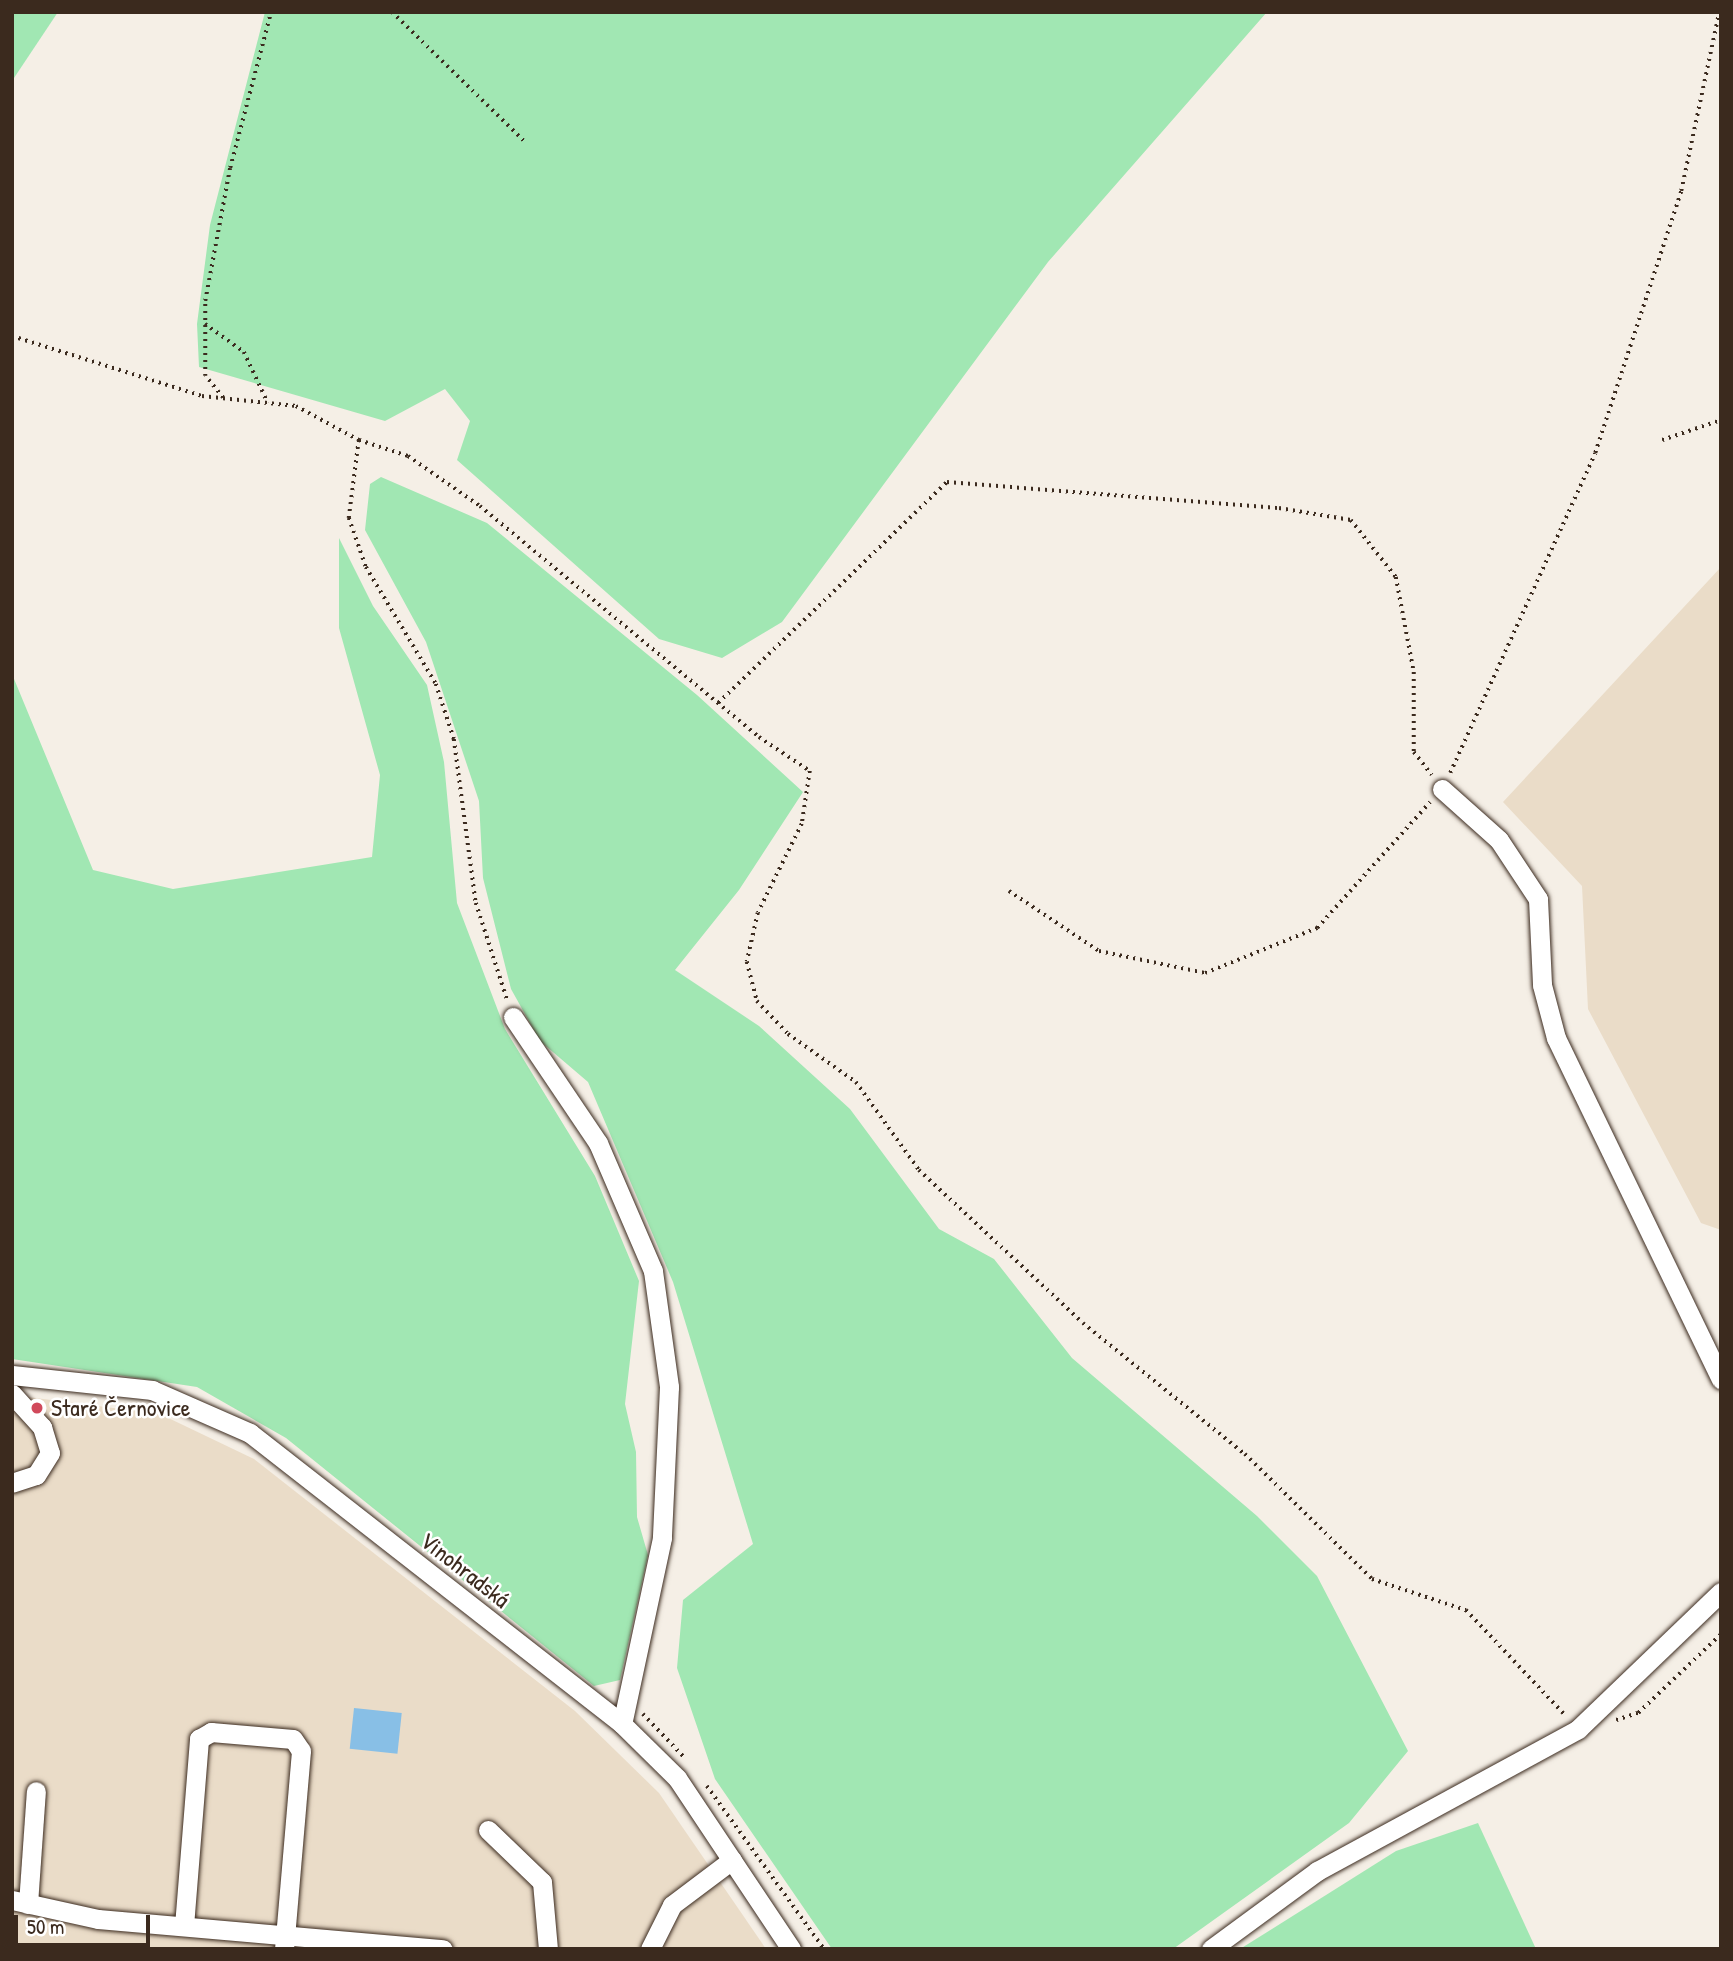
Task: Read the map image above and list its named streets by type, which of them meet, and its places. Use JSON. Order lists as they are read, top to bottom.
{
  "streets": {
    "street": ["Vinohradská"]
  },
  "places": ["Staré Černovice"],
  "scale_bar": "50 m"
}
